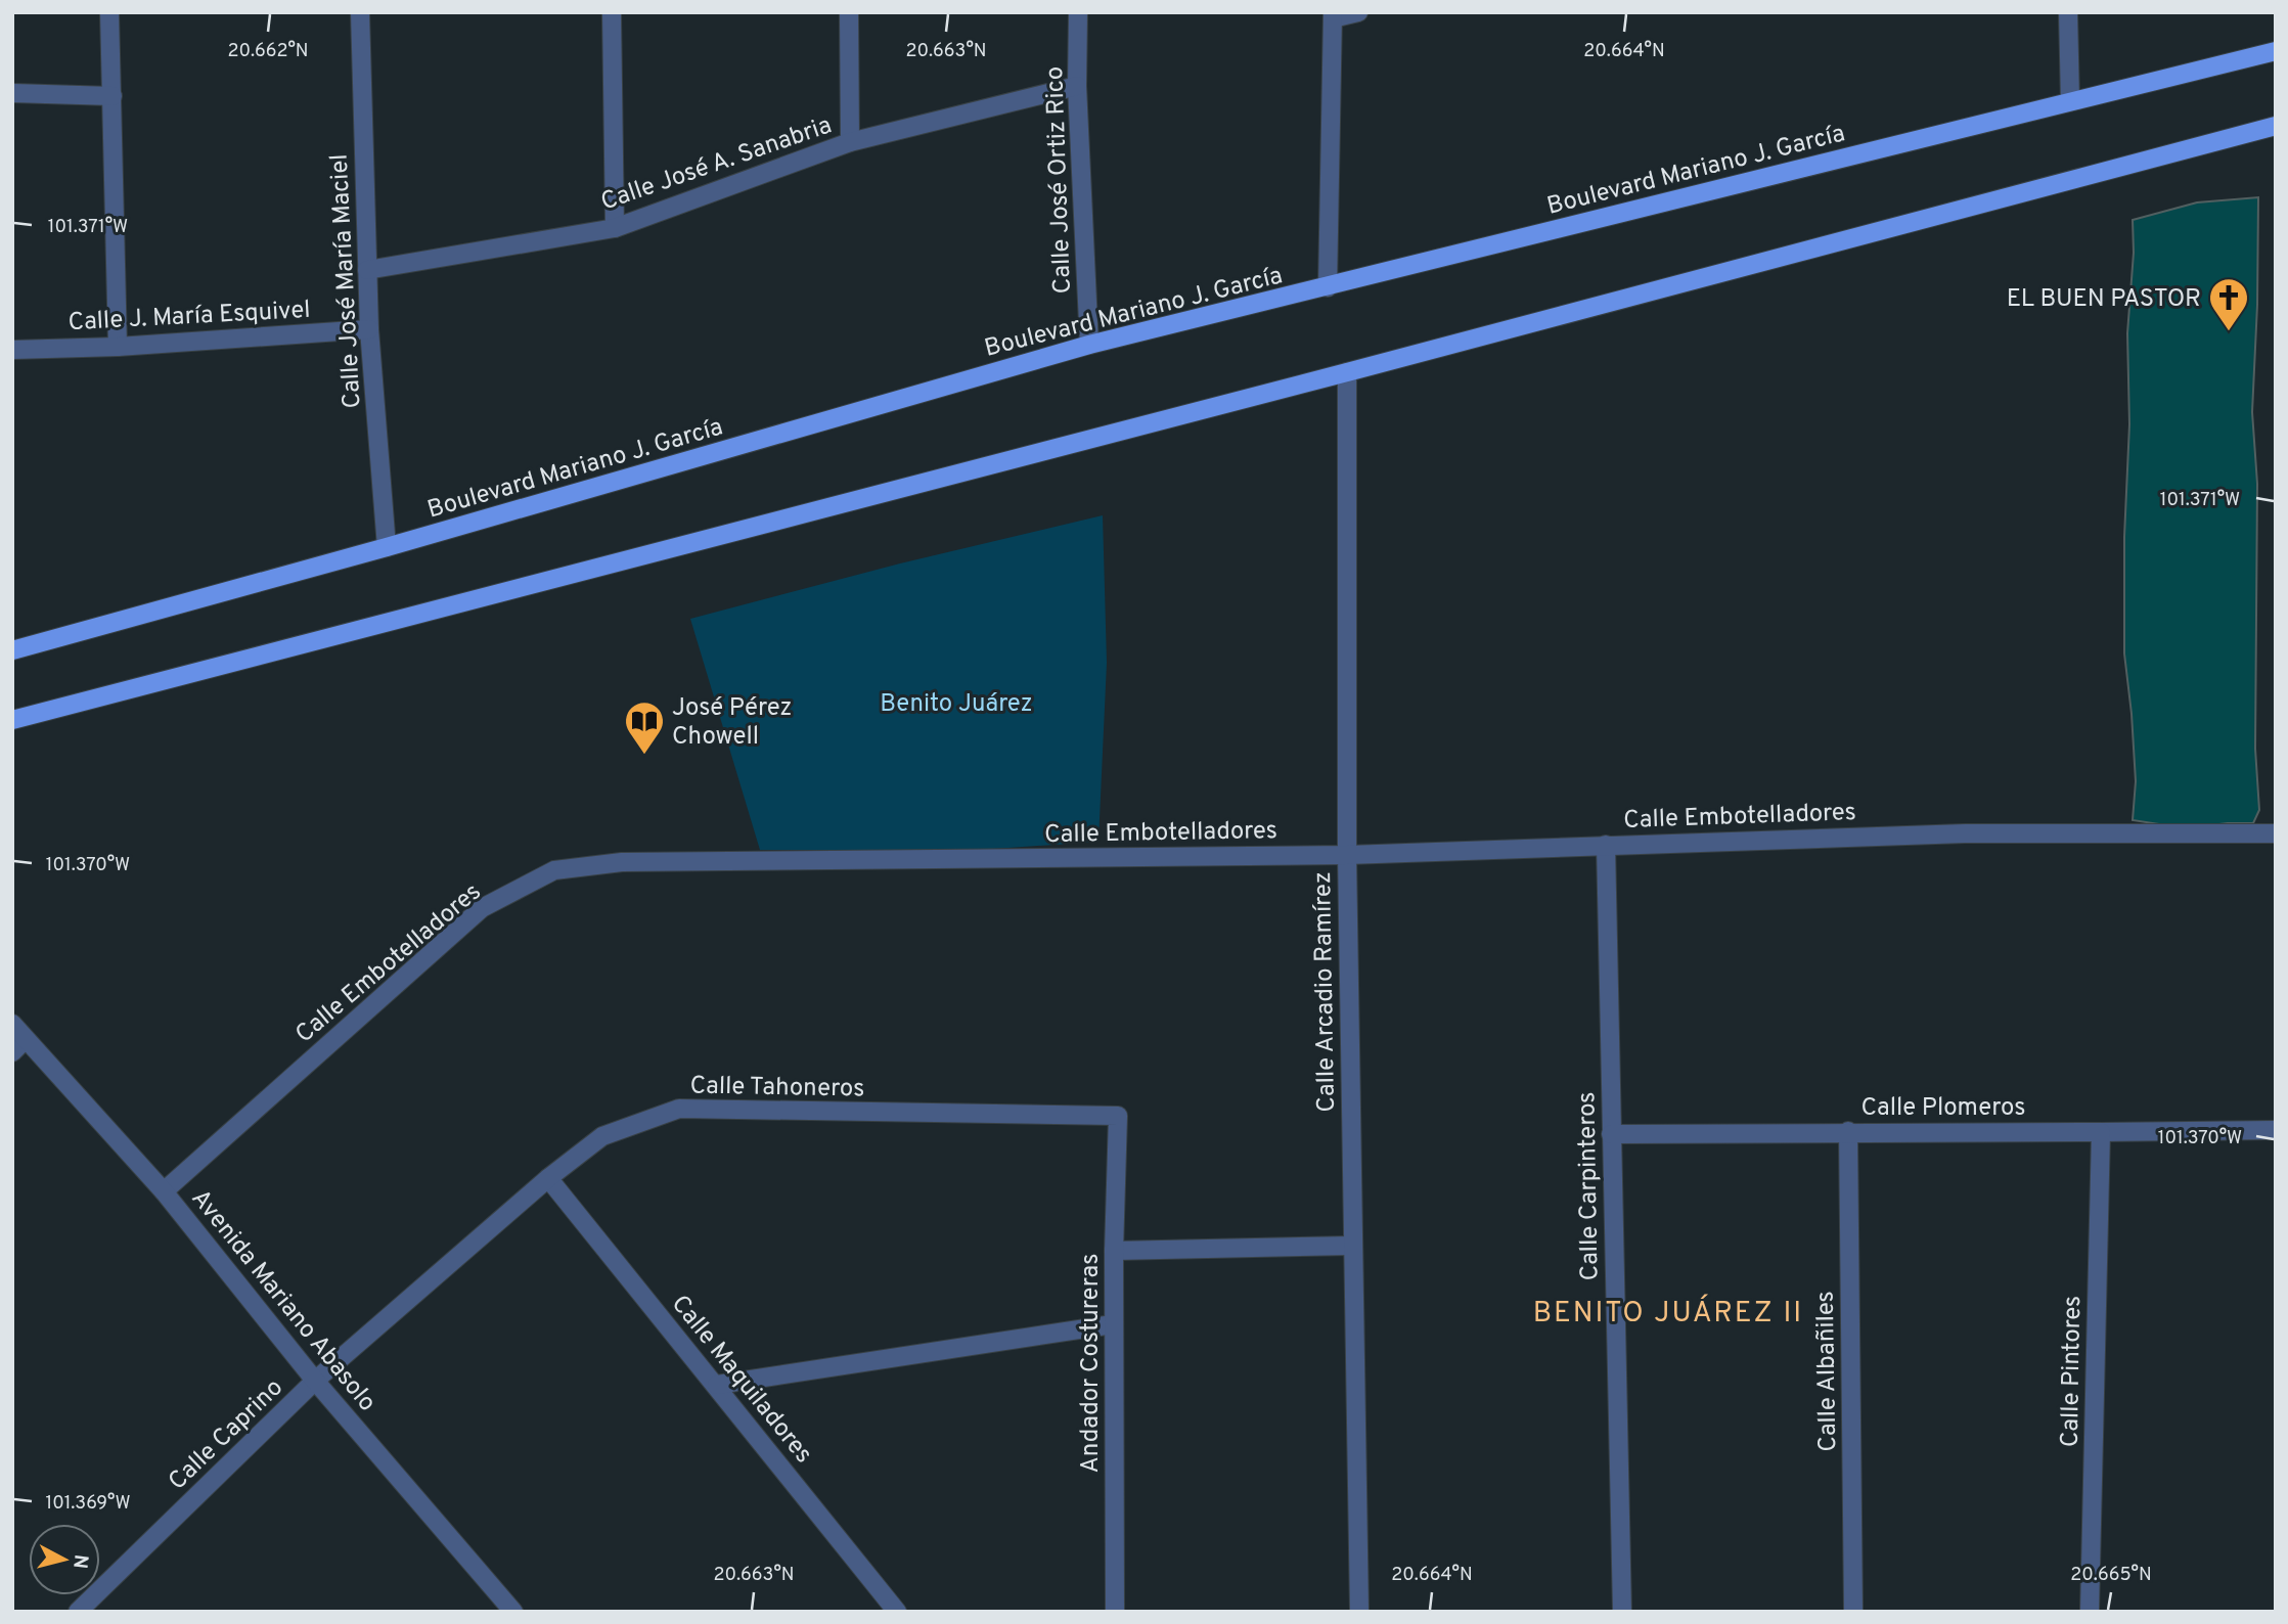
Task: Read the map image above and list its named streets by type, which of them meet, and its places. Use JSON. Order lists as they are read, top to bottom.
{
  "streets": {
    "main road": ["Boulevard Mariano J. García"],
    "street": [
      "Calle José A. Sanabria",
      "Calle José Ortiz Rico",
      "Calle José María Maciel",
      "Calle J. María Esquivel",
      "Calle Embotelladores",
      "Calle Arcadio Ramírez",
      "Calle Tahoneros",
      "Calle Plomeros",
      "Calle Carpinteros",
      "Avenida Mariano Abasolo",
      "Andador Costureras",
      "Calle Albañiles",
      "Calle Pintores",
      "Calle Maquiladores",
      "Calle Caprino"
    ]
  },
  "crossings": [
    ["Calle José A. Sanabria", "Calle José Ortiz Rico"],
    ["Calle José A. Sanabria", "Calle José María Maciel"],
    ["Boulevard Mariano J. García", "Calle José Ortiz Rico"],
    ["Boulevard Mariano J. García", "Calle José María Maciel"],
    ["Calle José María Maciel", "Calle J. María Esquivel"],
    ["Calle Embotelladores", "Calle Arcadio Ramírez"],
    ["Calle Embotelladores", "Calle Carpinteros"],
    ["Calle Embotelladores", "Avenida Mariano Abasolo"],
    ["Calle Tahoneros", "Avenida Mariano Abasolo"],
    ["Calle Tahoneros", "Andador Costureras"],
    ["Calle Tahoneros", "Calle Maquiladores"],
    ["Calle Tahoneros", "Calle Caprino"],
    ["Calle Plomeros", "Calle Carpinteros"],
    ["Calle Plomeros", "Calle Albañiles"],
    ["Calle Plomeros", "Calle Pintores"],
    ["Avenida Mariano Abasolo", "Calle Caprino"]
  ],
  "districts": ["BENITO JUÁREZ II"],
  "parks": ["Benito Juárez"],
  "places": {
    "church": ["EL BUEN PASTOR"],
    "library": ["José Pérez Chowell"]
  },
  "north": "right",
  "coordinates": [
    "20.662°N",
    "20.663°N",
    "20.664°N",
    "101.371°W",
    "101.370°W",
    "101.369°W",
    "20.665°N"
  ]
}
